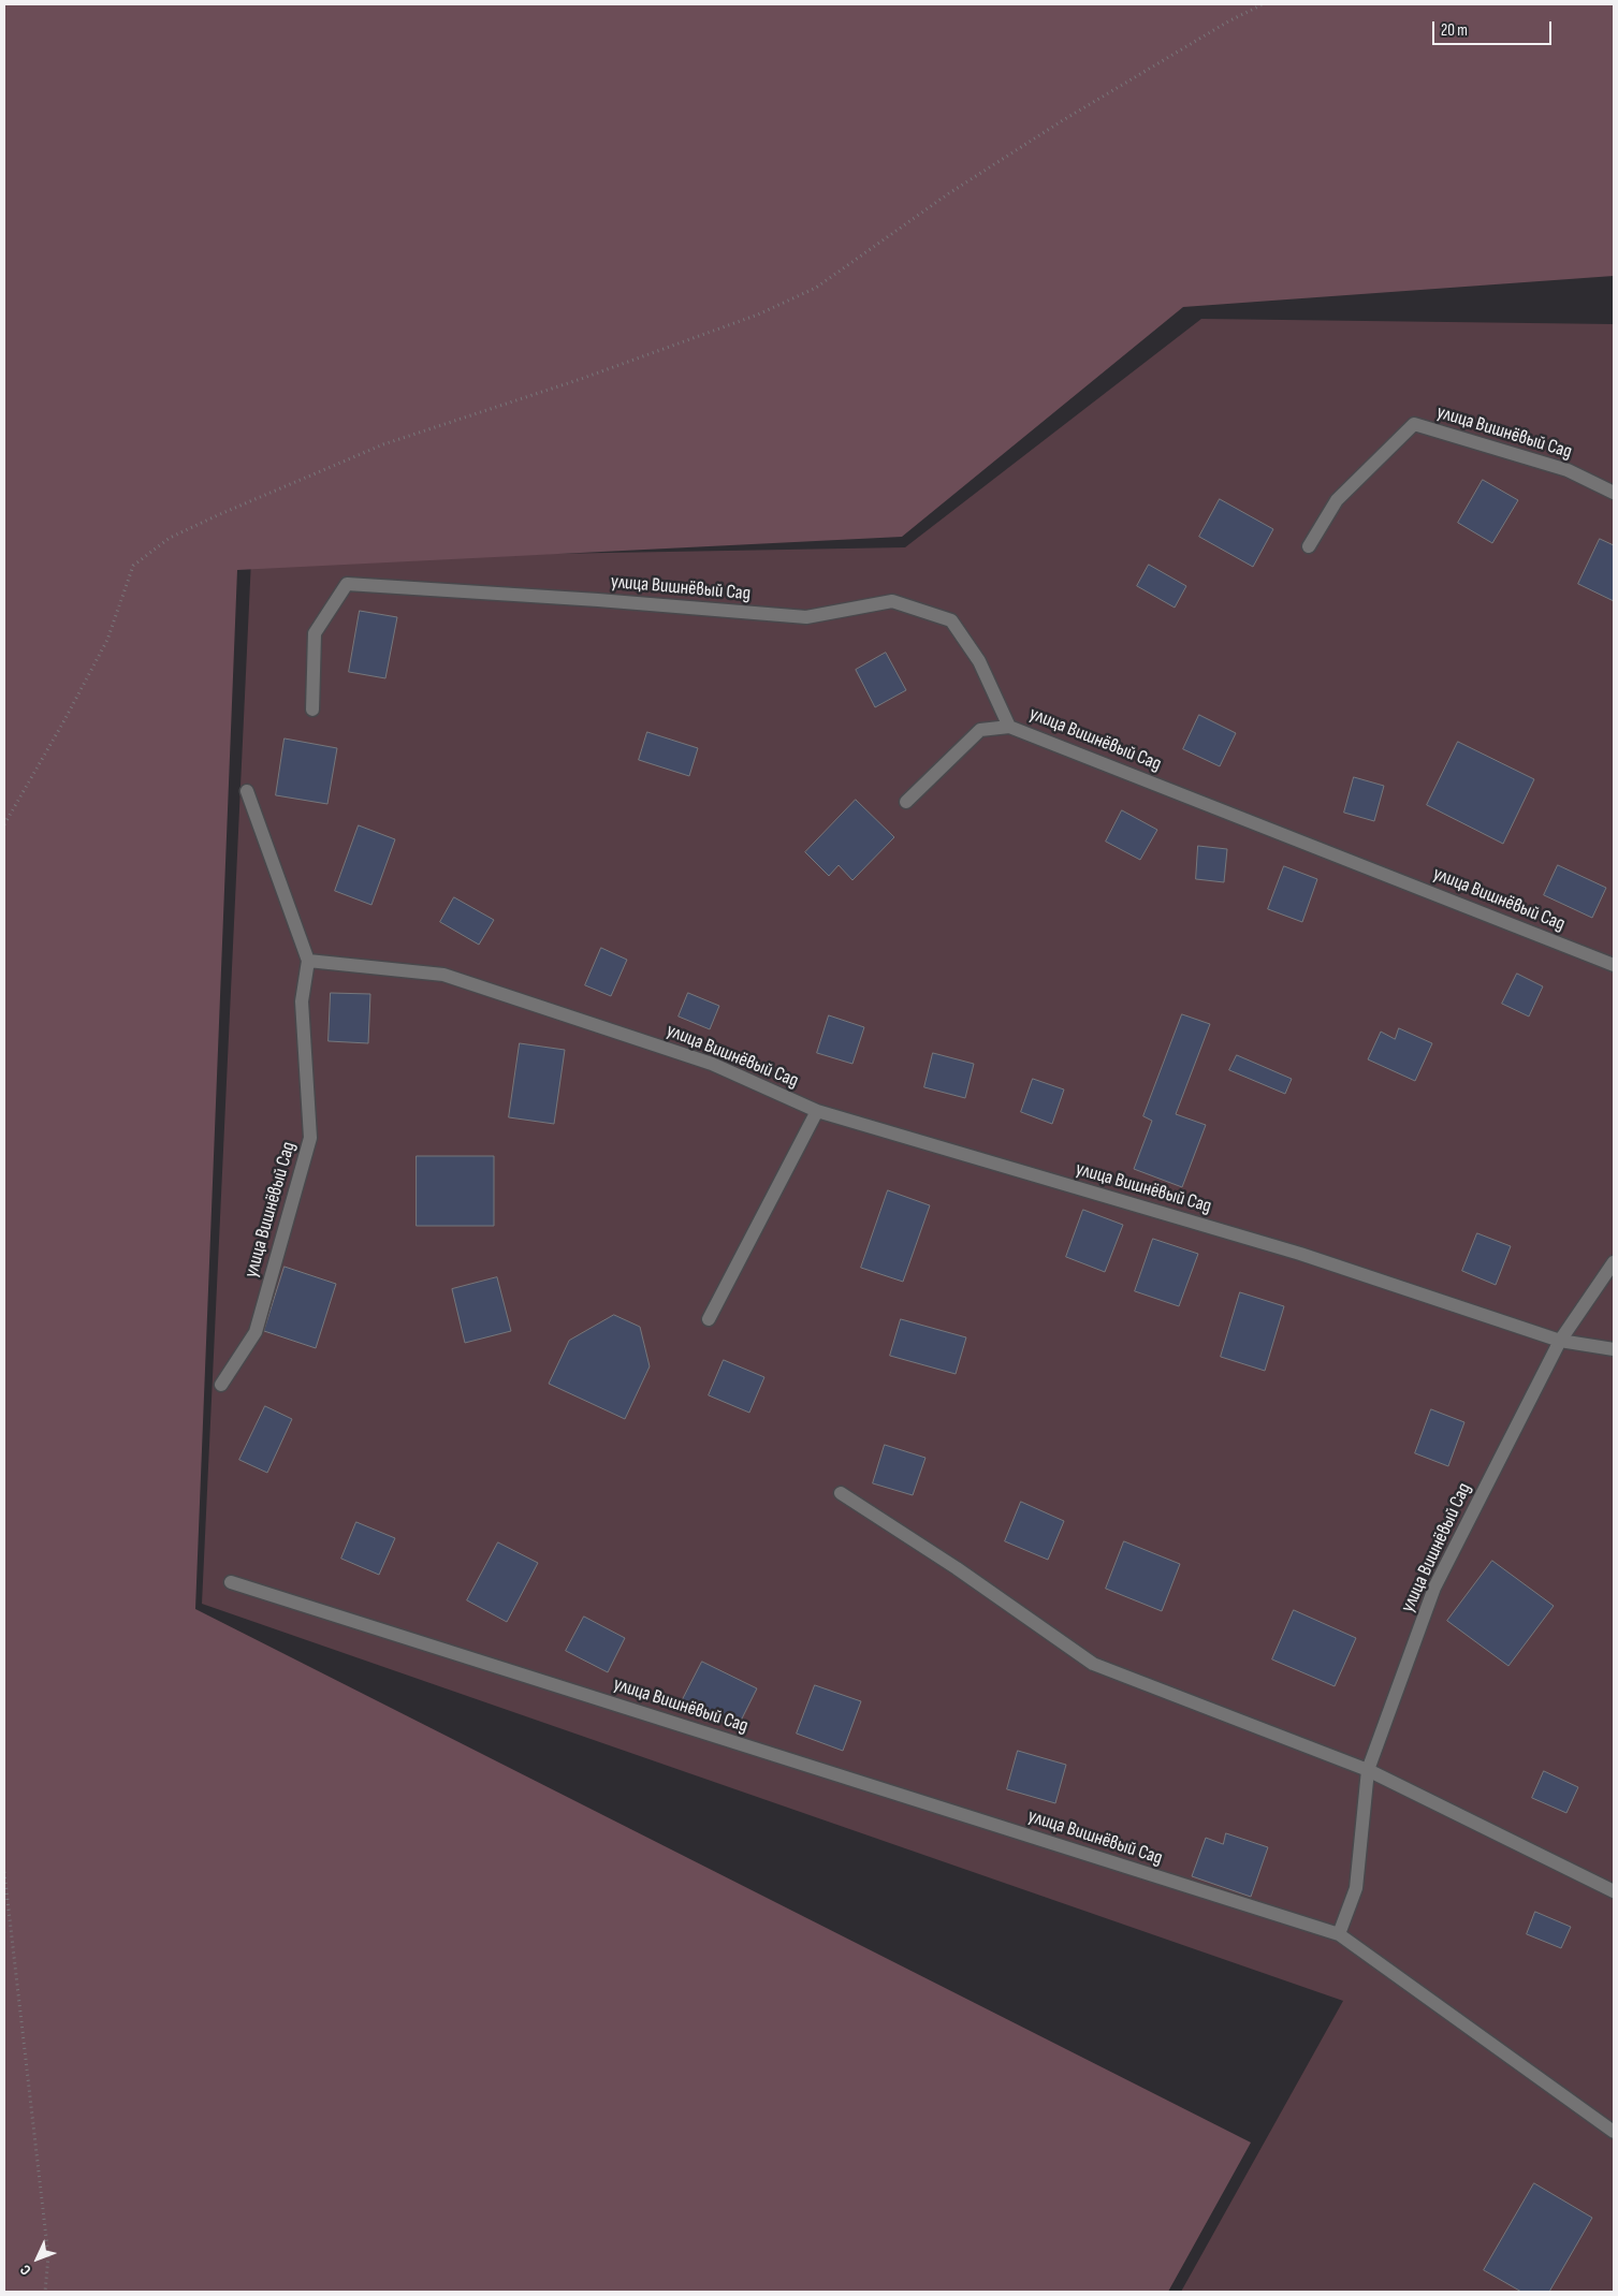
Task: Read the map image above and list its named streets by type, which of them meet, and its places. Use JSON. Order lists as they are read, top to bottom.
{
  "streets": {
    "street": ["улица Вишнёвый Сад"]
  },
  "scale_bar": "20 m",
  "north": "bottom left"
}
